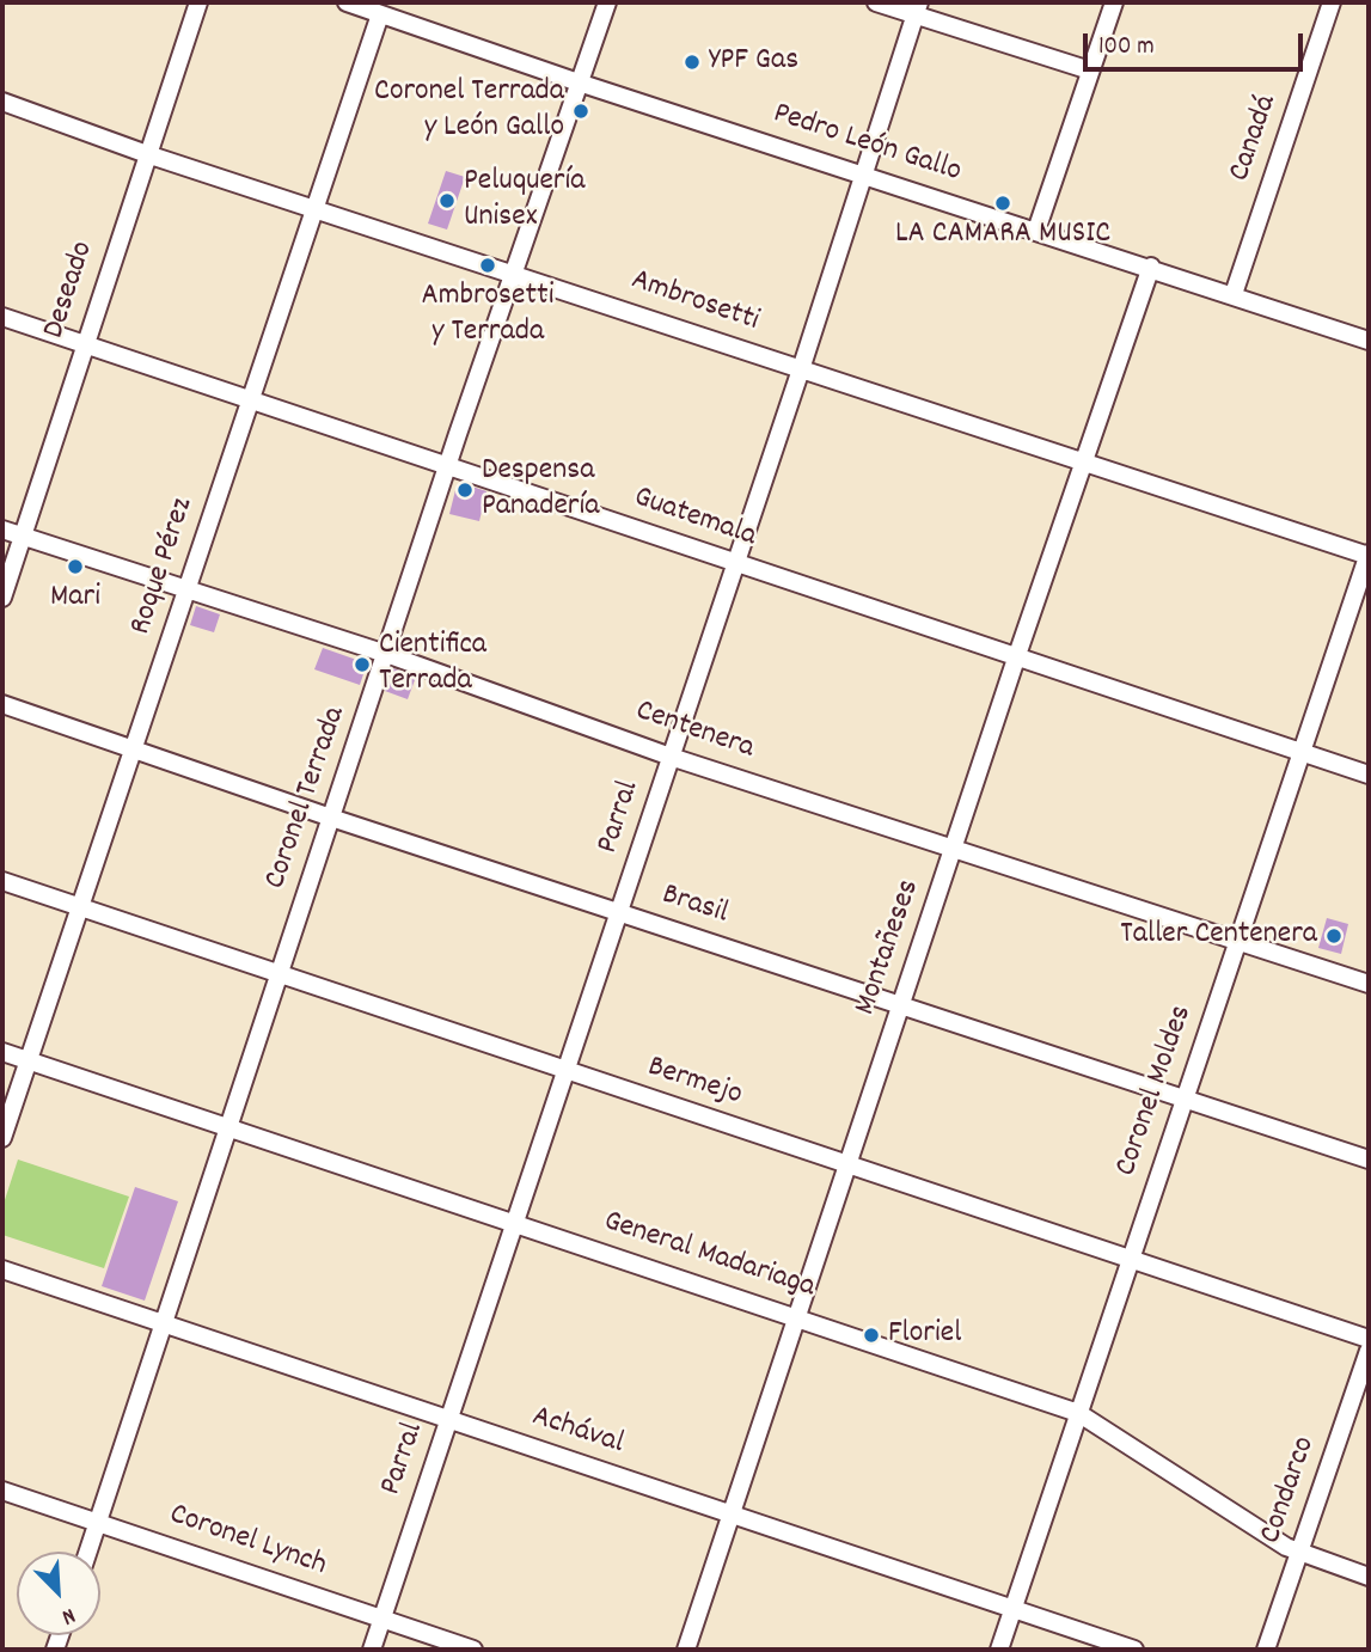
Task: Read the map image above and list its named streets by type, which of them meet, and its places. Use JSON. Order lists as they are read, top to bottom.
{
  "streets": {
    "street": [
      "Canadá",
      "Pedro León Gallo",
      "Deseado",
      "Ambrosetti",
      "Guatemala",
      "Roque Pérez",
      "Centenera",
      "Coronel Terrada",
      "Parral",
      "Brasil",
      "Montañeses",
      "Bermejo",
      "Coronel Moldes",
      "General Madariaga",
      "Achával",
      "Condarco",
      "Coronel Lynch"
    ]
  },
  "crossings": [
    ["Canadá", "Pedro León Gallo"],
    ["Pedro León Gallo", "Roque Pérez"],
    ["Pedro León Gallo", "Coronel Terrada"],
    ["Pedro León Gallo", "Parral"],
    ["Pedro León Gallo", "Montañeses"],
    ["Deseado", "Ambrosetti"],
    ["Deseado", "Guatemala"],
    ["Deseado", "Centenera"],
    ["Ambrosetti", "Roque Pérez"],
    ["Ambrosetti", "Coronel Terrada"],
    ["Ambrosetti", "Parral"],
    ["Ambrosetti", "Montañeses"],
    ["Ambrosetti", "Coronel Moldes"],
    ["Guatemala", "Roque Pérez"],
    ["Guatemala", "Coronel Terrada"],
    ["Guatemala", "Parral"],
    ["Guatemala", "Montañeses"],
    ["Guatemala", "Coronel Moldes"],
    ["Roque Pérez", "Centenera"],
    ["Roque Pérez", "Brasil"],
    ["Roque Pérez", "Bermejo"],
    ["Roque Pérez", "General Madariaga"],
    ["Centenera", "Coronel Terrada"],
    ["Centenera", "Parral"],
    ["Centenera", "Montañeses"],
    ["Centenera", "Coronel Moldes"],
    ["Coronel Terrada", "Brasil"],
    ["Coronel Terrada", "Bermejo"],
    ["Coronel Terrada", "General Madariaga"],
    ["Coronel Terrada", "Achával"],
    ["Coronel Terrada", "Coronel Lynch"],
    ["Parral", "Brasil"],
    ["Parral", "Bermejo"],
    ["Parral", "General Madariaga"],
    ["Parral", "Achával"],
    ["Parral", "Coronel Lynch"],
    ["Brasil", "Montañeses"],
    ["Brasil", "Coronel Moldes"],
    ["Montañeses", "Bermejo"],
    ["Montañeses", "General Madariaga"],
    ["Montañeses", "Achával"],
    ["Bermejo", "Coronel Moldes"],
    ["Coronel Moldes", "General Madariaga"],
    ["Coronel Moldes", "Achával"],
    ["General Madariaga", "Condarco"]
  ],
  "places": [
    "YPF Gas",
    "Coronel Terrada y León Gallo",
    "Peluquería Unisex",
    "LA CAMARA MUSIC",
    "Ambrosetti y Terrada",
    "Despensa Panadería",
    "Mari",
    "Cientifica Terrada",
    "Taller Centenera",
    "Floriel"
  ],
  "scale_bar": "100 m",
  "north": "bottom right"
}
